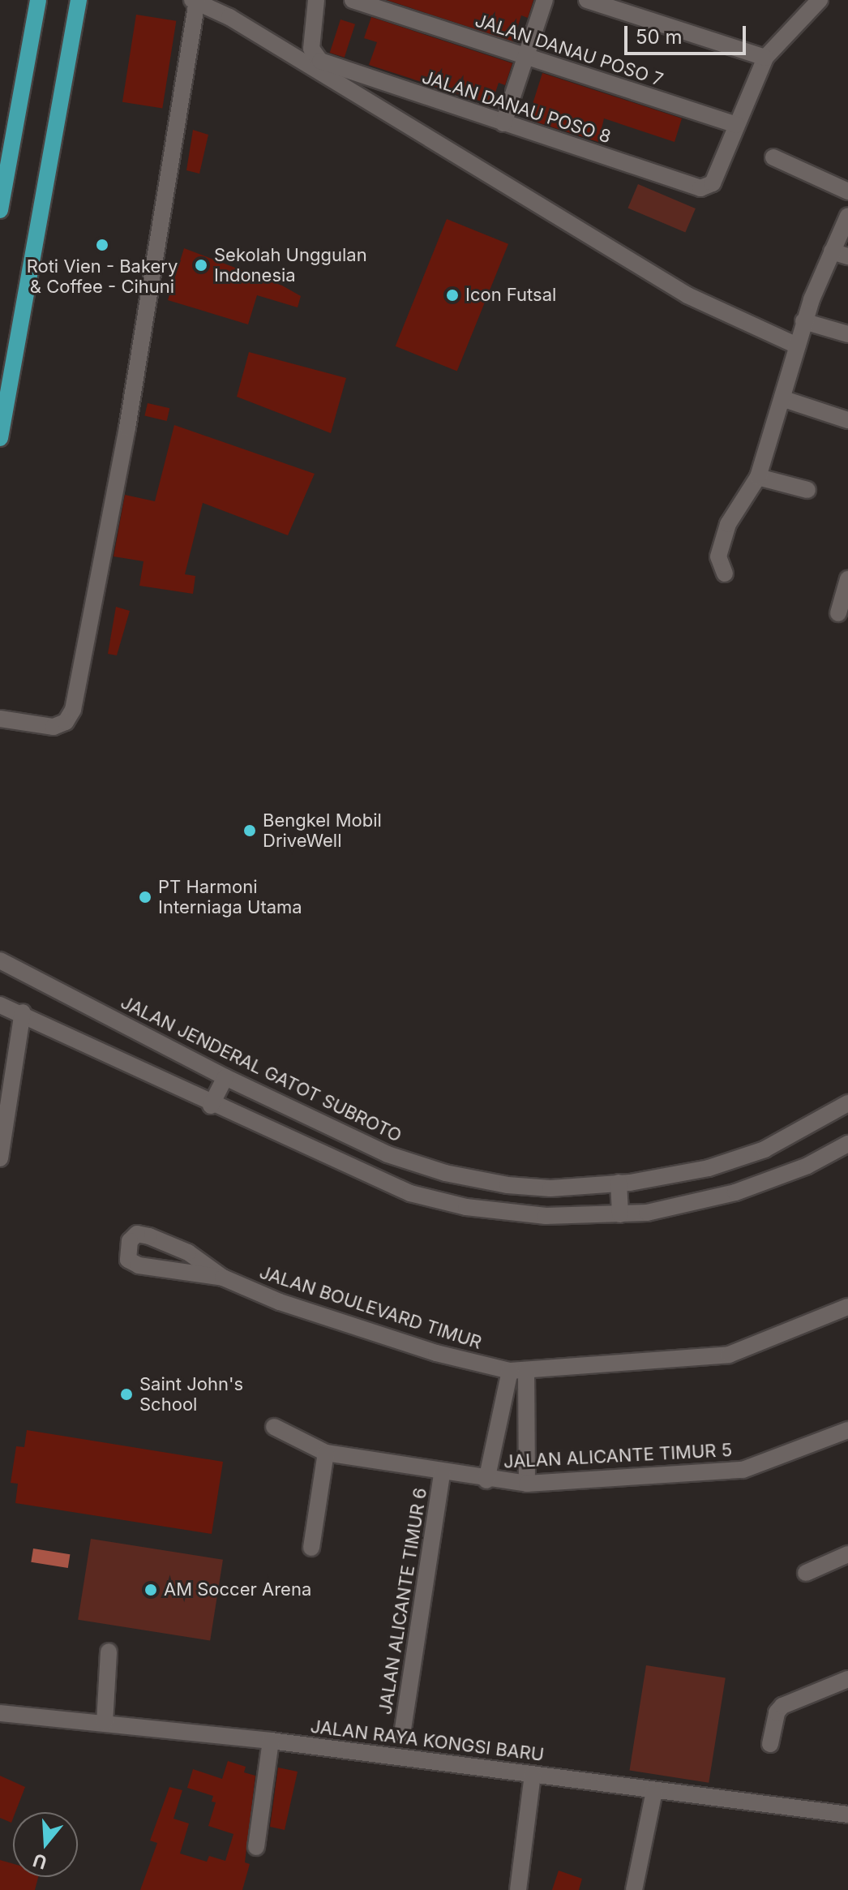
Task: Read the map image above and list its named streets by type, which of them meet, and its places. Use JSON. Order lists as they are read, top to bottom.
{
  "streets": {
    "street": [
      "JALAN DANAU POSO 7",
      "JALAN DANAU POSO 8",
      "JALAN JENDERAL GATOT SUBROTO",
      "JALAN BOULEVARD TIMUR",
      "JALAN ALICANTE TIMUR 5",
      "JALAN ALICANTE TIMUR 6",
      "JALAN RAYA KONGSI BARU"
    ]
  },
  "crossings": [
    ["JALAN DANAU POSO 7", "JALAN DANAU POSO 8"],
    ["JALAN ALICANTE TIMUR 5", "JALAN ALICANTE TIMUR 6"]
  ],
  "places": [
    "Roti Vien - Bakery & Coffee - Cihuni",
    "Sekolah Unggulan Indonesia",
    "Icon Futsal",
    "Bengkel Mobil DriveWell",
    "PT Harmoni Interniaga Utama",
    "Saint John's School",
    "AM Soccer Arena"
  ],
  "scale_bar": "50 m",
  "north": "bottom"
}
